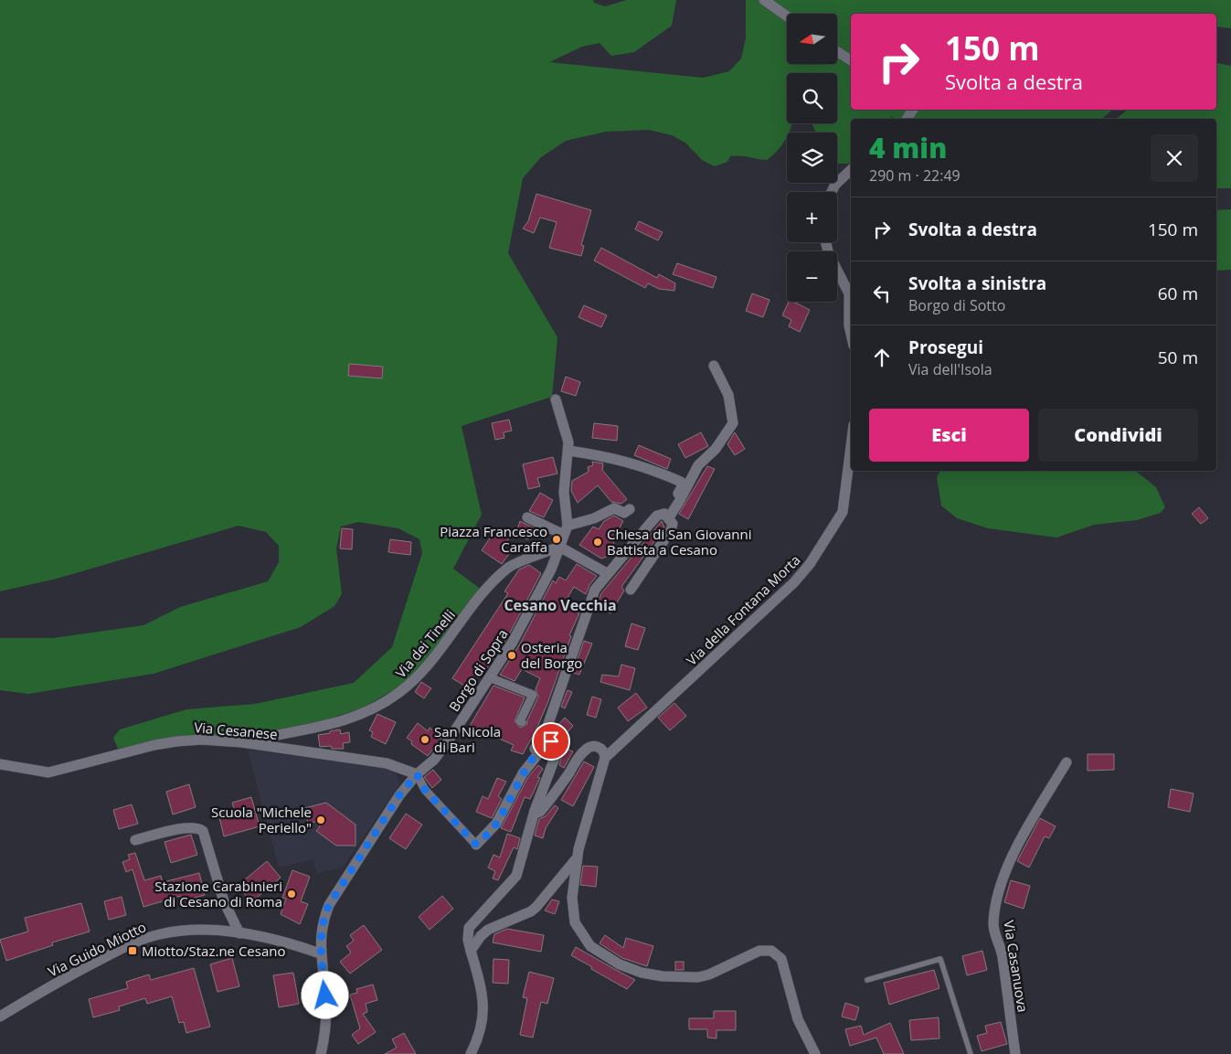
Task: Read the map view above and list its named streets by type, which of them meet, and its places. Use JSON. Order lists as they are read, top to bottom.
{
  "streets": {
    "street": [
      "Via della Fontana Morta",
      "Via dei Tinelli",
      "Borgo di Sopra",
      "Via Cesanese",
      "Via Guido Miotto",
      "Via Casanuova"
    ]
  },
  "crossings": [
    ["Via dei Tinelli", "Borgo di Sopra"],
    ["Via dei Tinelli", "Via Cesanese"],
    ["Borgo di Sopra", "Via Cesanese"],
    ["Borgo di Sopra", "Via Guido Miotto"]
  ],
  "districts": ["Cesano Vecchia"],
  "places": {
    "other": [
      "Piazza Francesco Caraffa",
      "Chiesa di San Giovanni Battista a Cesano",
      "Osteria del Borgo",
      "San Nicola di Bari",
      "Scuola \"Michele Periello\"",
      "Stazione Carabinieri di Cesano di Roma"
    ],
    "transit": ["Miotto/Staz.ne Cesano"]
  },
  "north": "left",
  "page": {
    "map_buttons": ["+", "−"],
    "turn": ["150 m", "Svolta a destra"],
    "heading": ["4 min", "290 m · 22:49"],
    "list": [
      {
        "name": "Svolta a destra",
        "value": "150 m"
      },
      {
        "name": "Svolta a sinistra",
        "note": "Borgo di Sotto",
        "value": "60 m"
      },
      {
        "name": "Prosegui",
        "note": "Via dell'Isola",
        "value": "50 m"
      }
    ],
    "buttons": ["Esci", "Condividi"]
  }
}
